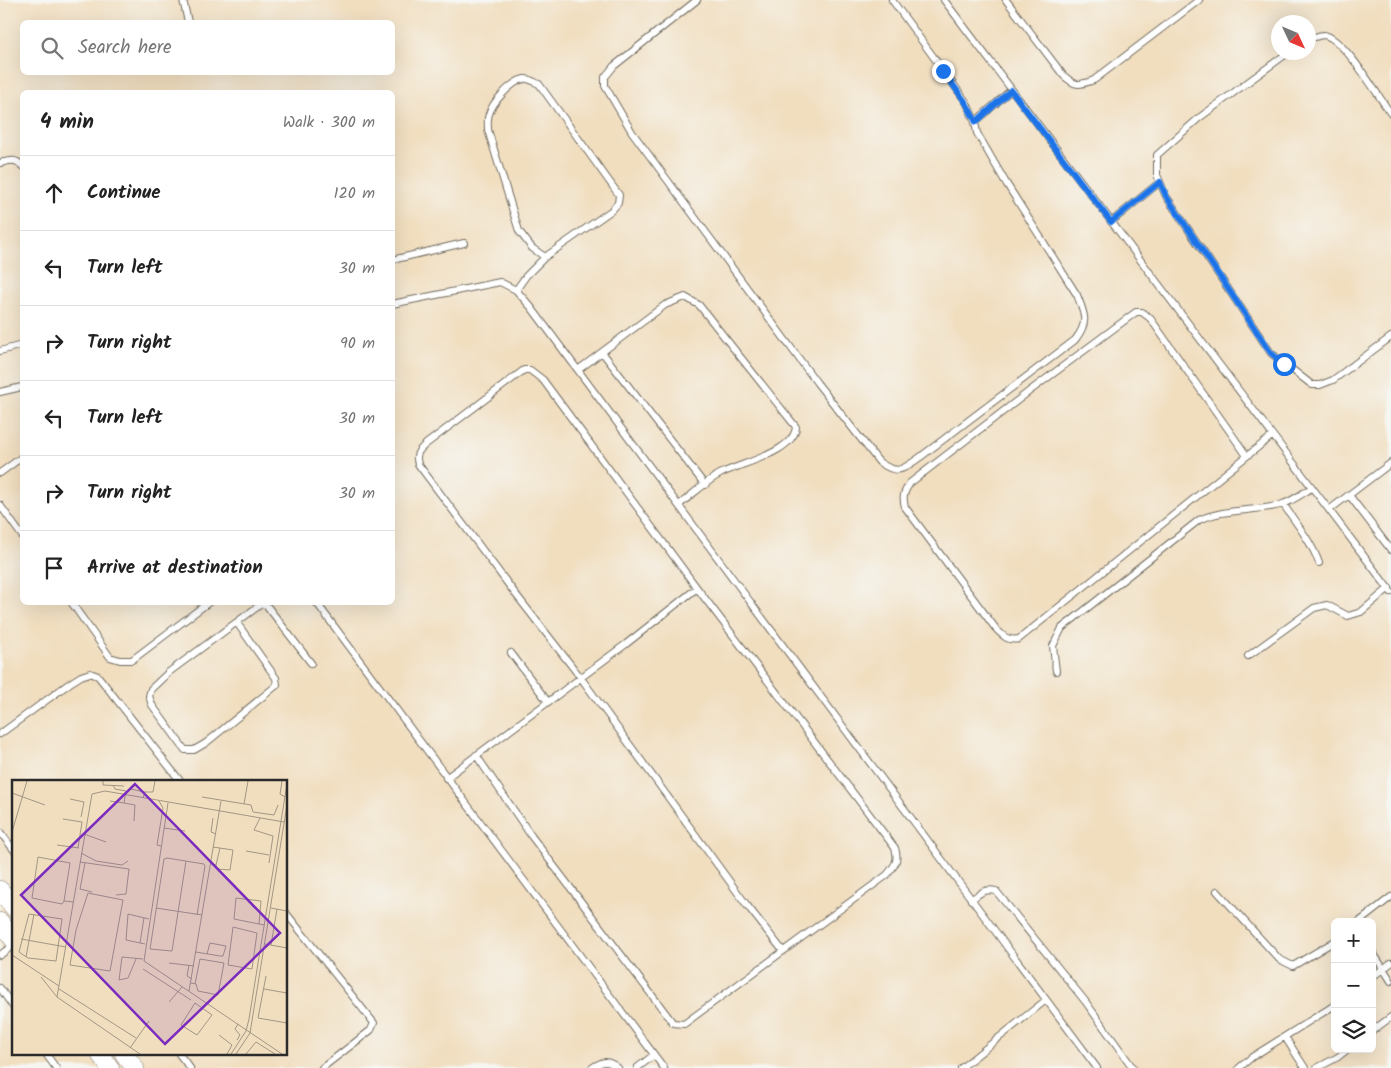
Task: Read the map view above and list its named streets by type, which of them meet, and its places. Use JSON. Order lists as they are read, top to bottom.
{
  "north": "bottom right",
  "page": {
    "search": "Search here",
    "heading": ["4 min", "Walk · 300 m"],
    "list": [
      ["Continue", "120 m"],
      ["Turn left", "30 m"],
      ["Turn right", "90 m"],
      ["Turn left", "30 m"],
      ["Turn right", "30 m"],
      "Arrive at destination"
    ],
    "map_buttons": ["+", "−"]
  }
}
